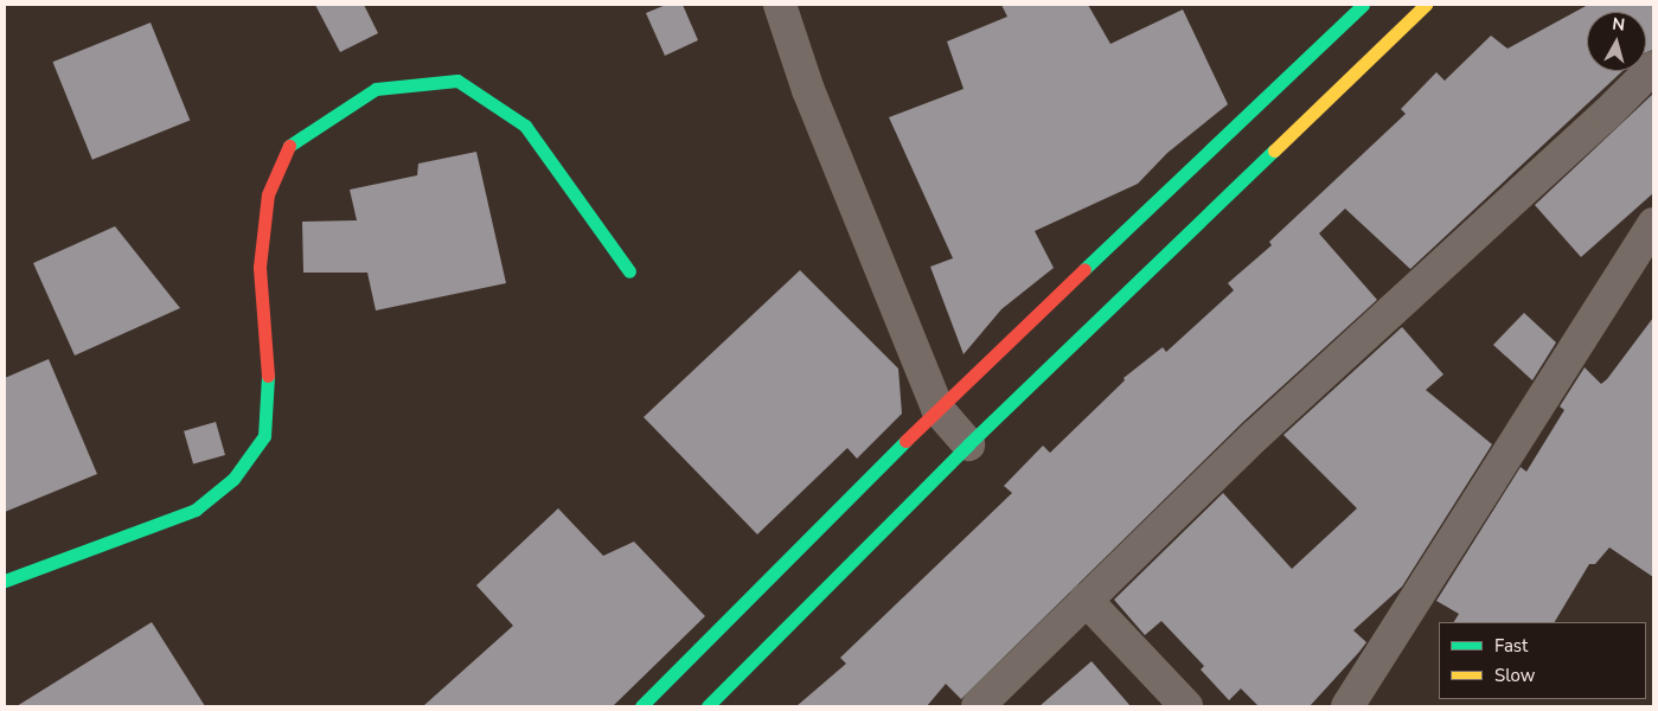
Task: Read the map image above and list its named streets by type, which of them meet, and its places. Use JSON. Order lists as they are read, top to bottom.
{
  "legend": ["Fast", "Slow"],
  "north": "top"
}
